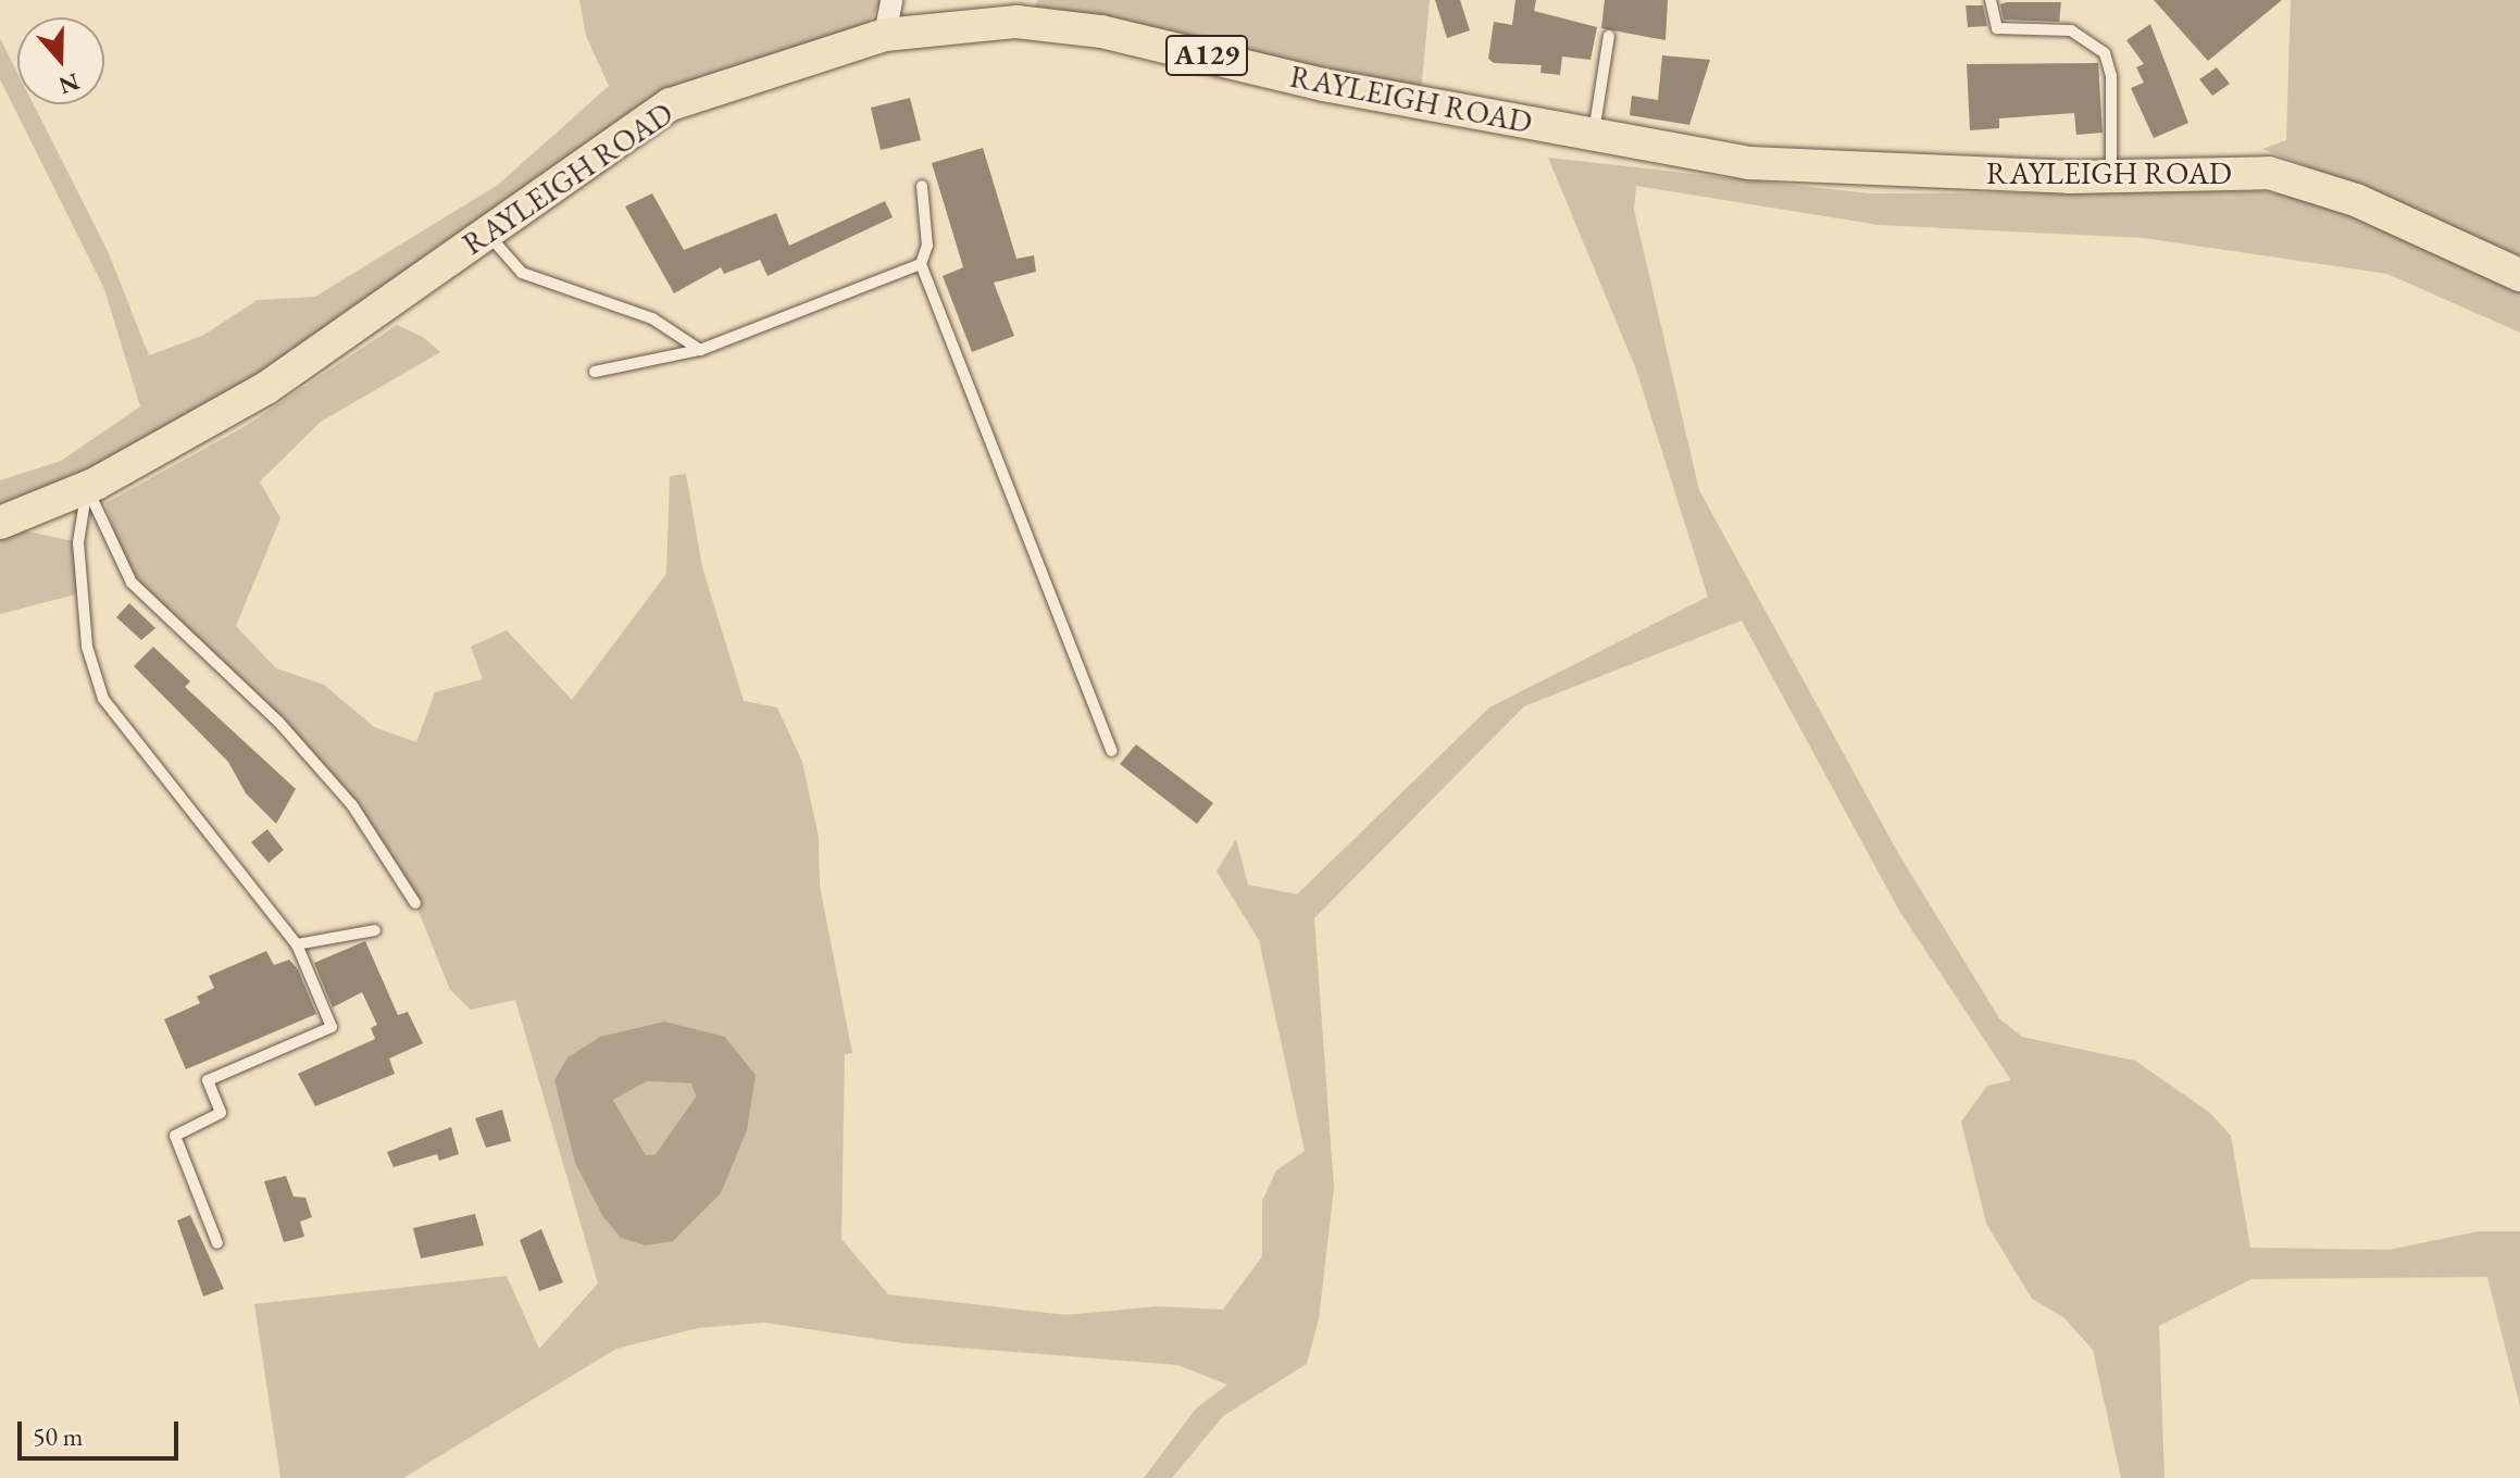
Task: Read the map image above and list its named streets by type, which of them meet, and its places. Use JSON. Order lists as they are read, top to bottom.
{
  "streets": {
    "main road": ["A129", "RAYLEIGH ROAD"]
  },
  "scale_bar": "50 m",
  "north": "bottom"
}
